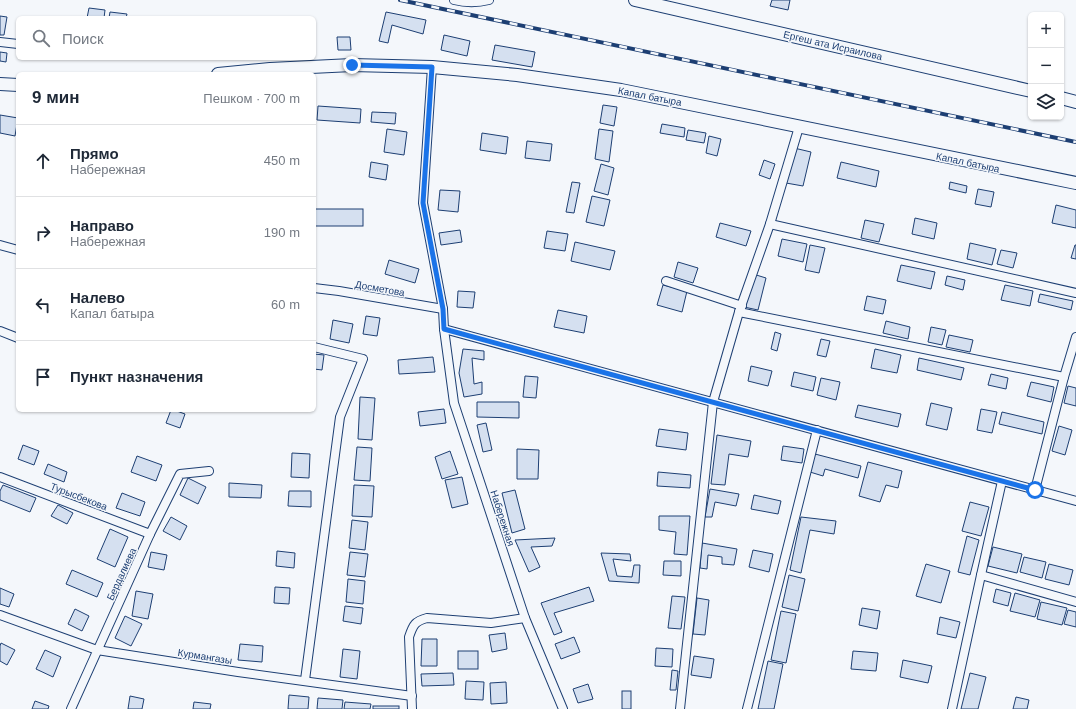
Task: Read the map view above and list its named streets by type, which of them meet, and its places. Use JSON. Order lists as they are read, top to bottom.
{
  "streets": {
    "main road": ["Ергеш ата Исраилова", "Капал батыра"],
    "street": [
      "Досметова",
      "Турысбекова",
      "Набережная",
      "Бердалиева",
      "Курмангазы"
    ]
  },
  "crossings": [
    ["Капал батыра", "Набережная"],
    ["Досметова", "Набережная"],
    ["Турысбекова", "Бердалиева"],
    ["Бердалиева", "Курмангазы"]
  ],
  "page": {
    "map_buttons": ["+", "−"],
    "search": "Поиск",
    "heading": ["9 мин", "Пешком · 700 m"],
    "list": [
      ["Прямо", "Набережная", "450 m"],
      ["Направо", "Набережная", "190 m"],
      ["Налево", "Капал батыра", "60 m"],
      "Пункт назначения"
    ]
  }
}
